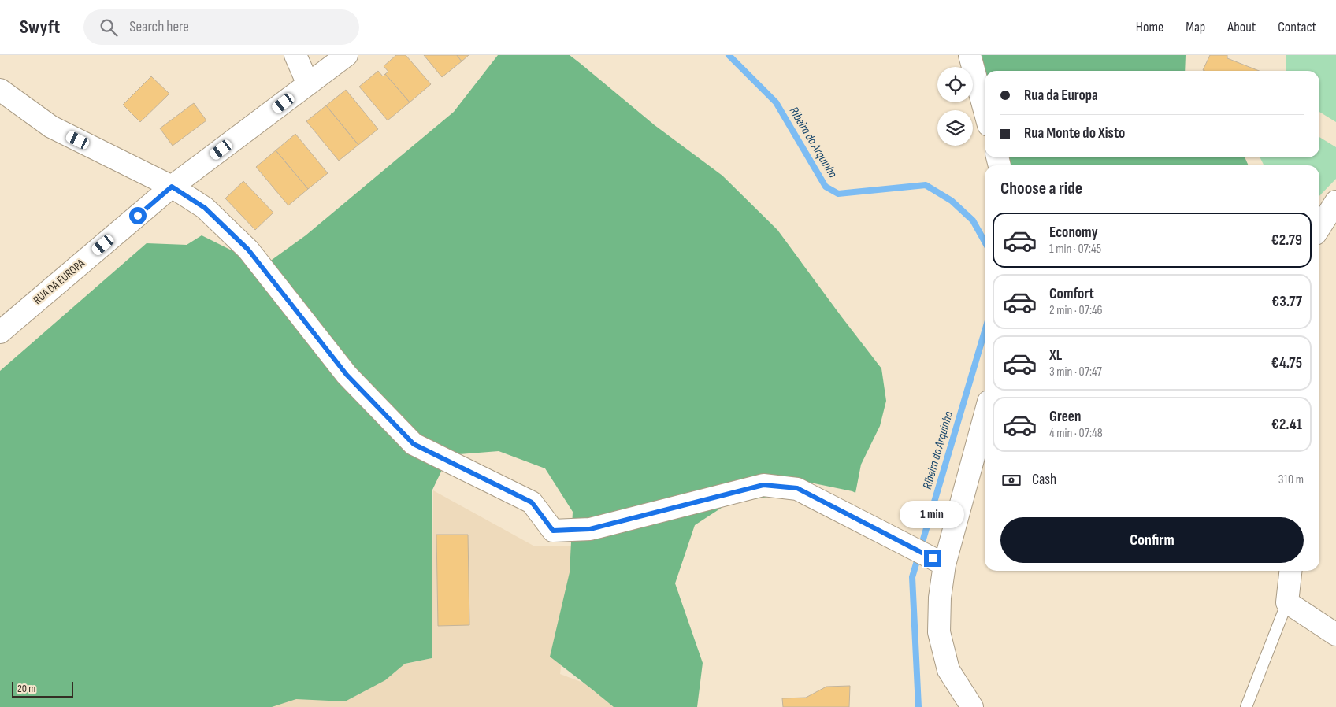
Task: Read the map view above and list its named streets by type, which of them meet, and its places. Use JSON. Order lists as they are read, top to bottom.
{
  "streets": {
    "street": ["RUA DA EUROPA"]
  },
  "water": ["Ribeira do Arquinho"],
  "scale_bar": "20 m",
  "page": {
    "header": "Swyft",
    "search": "Search here",
    "nav": [
      "Home",
      "Map",
      "About",
      "Contact"
    ],
    "banner": ["Rua da Europa", "Rua Monte do Xisto"],
    "heading": "Choose a ride",
    "list": [
      {
        "name": "Economy",
        "note": "1 min · 07:45",
        "value": "€2.79"
      },
      {
        "name": "Comfort",
        "note": "2 min · 07:46",
        "value": "€3.77"
      },
      {
        "name": "XL",
        "note": "3 min · 07:47",
        "value": "€4.75"
      },
      {
        "name": "Green",
        "note": "4 min · 07:48",
        "value": "€2.41"
      }
    ],
    "pay": ["Cash", "310 m"],
    "bubble": "1 min",
    "buttons": "Confirm",
    "scale": "20 m"
  }
}
